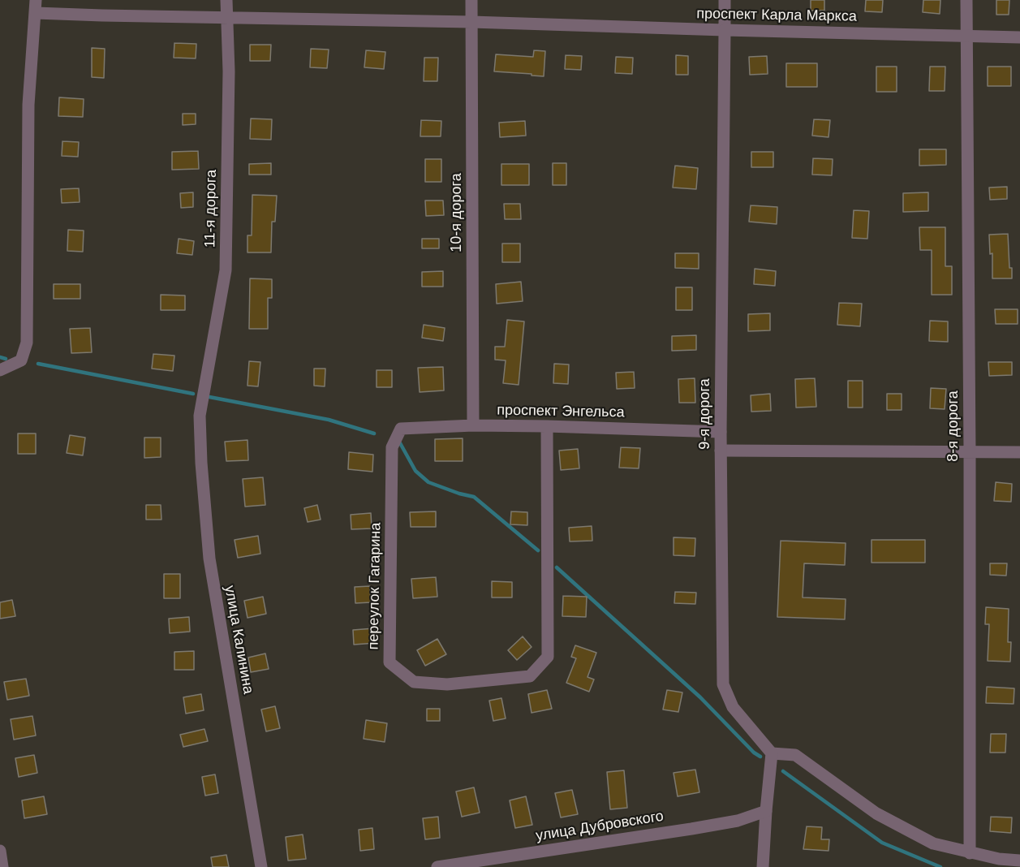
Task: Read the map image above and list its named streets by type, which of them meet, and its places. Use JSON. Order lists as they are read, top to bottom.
{
  "streets": {
    "street": [
      "проспект Карла Маркса",
      "11-я дорога",
      "10-я дорога",
      "проспект Энгельса",
      "9-я дорога",
      "8-я дорога",
      "переулок Гагарина",
      "улица Калинина",
      "улица Дубровского"
    ]
  },
  "crossings": [
    ["проспект Карла Маркса", "11-я дорога"],
    ["проспект Карла Маркса", "10-я дорога"],
    ["проспект Карла Маркса", "9-я дорога"],
    ["проспект Карла Маркса", "8-я дорога"],
    ["11-я дорога", "улица Калинина"],
    ["10-я дорога", "проспект Энгельса"],
    ["проспект Энгельса", "9-я дорога"],
    ["проспект Энгельса", "переулок Гагарина"]
  ]
}
